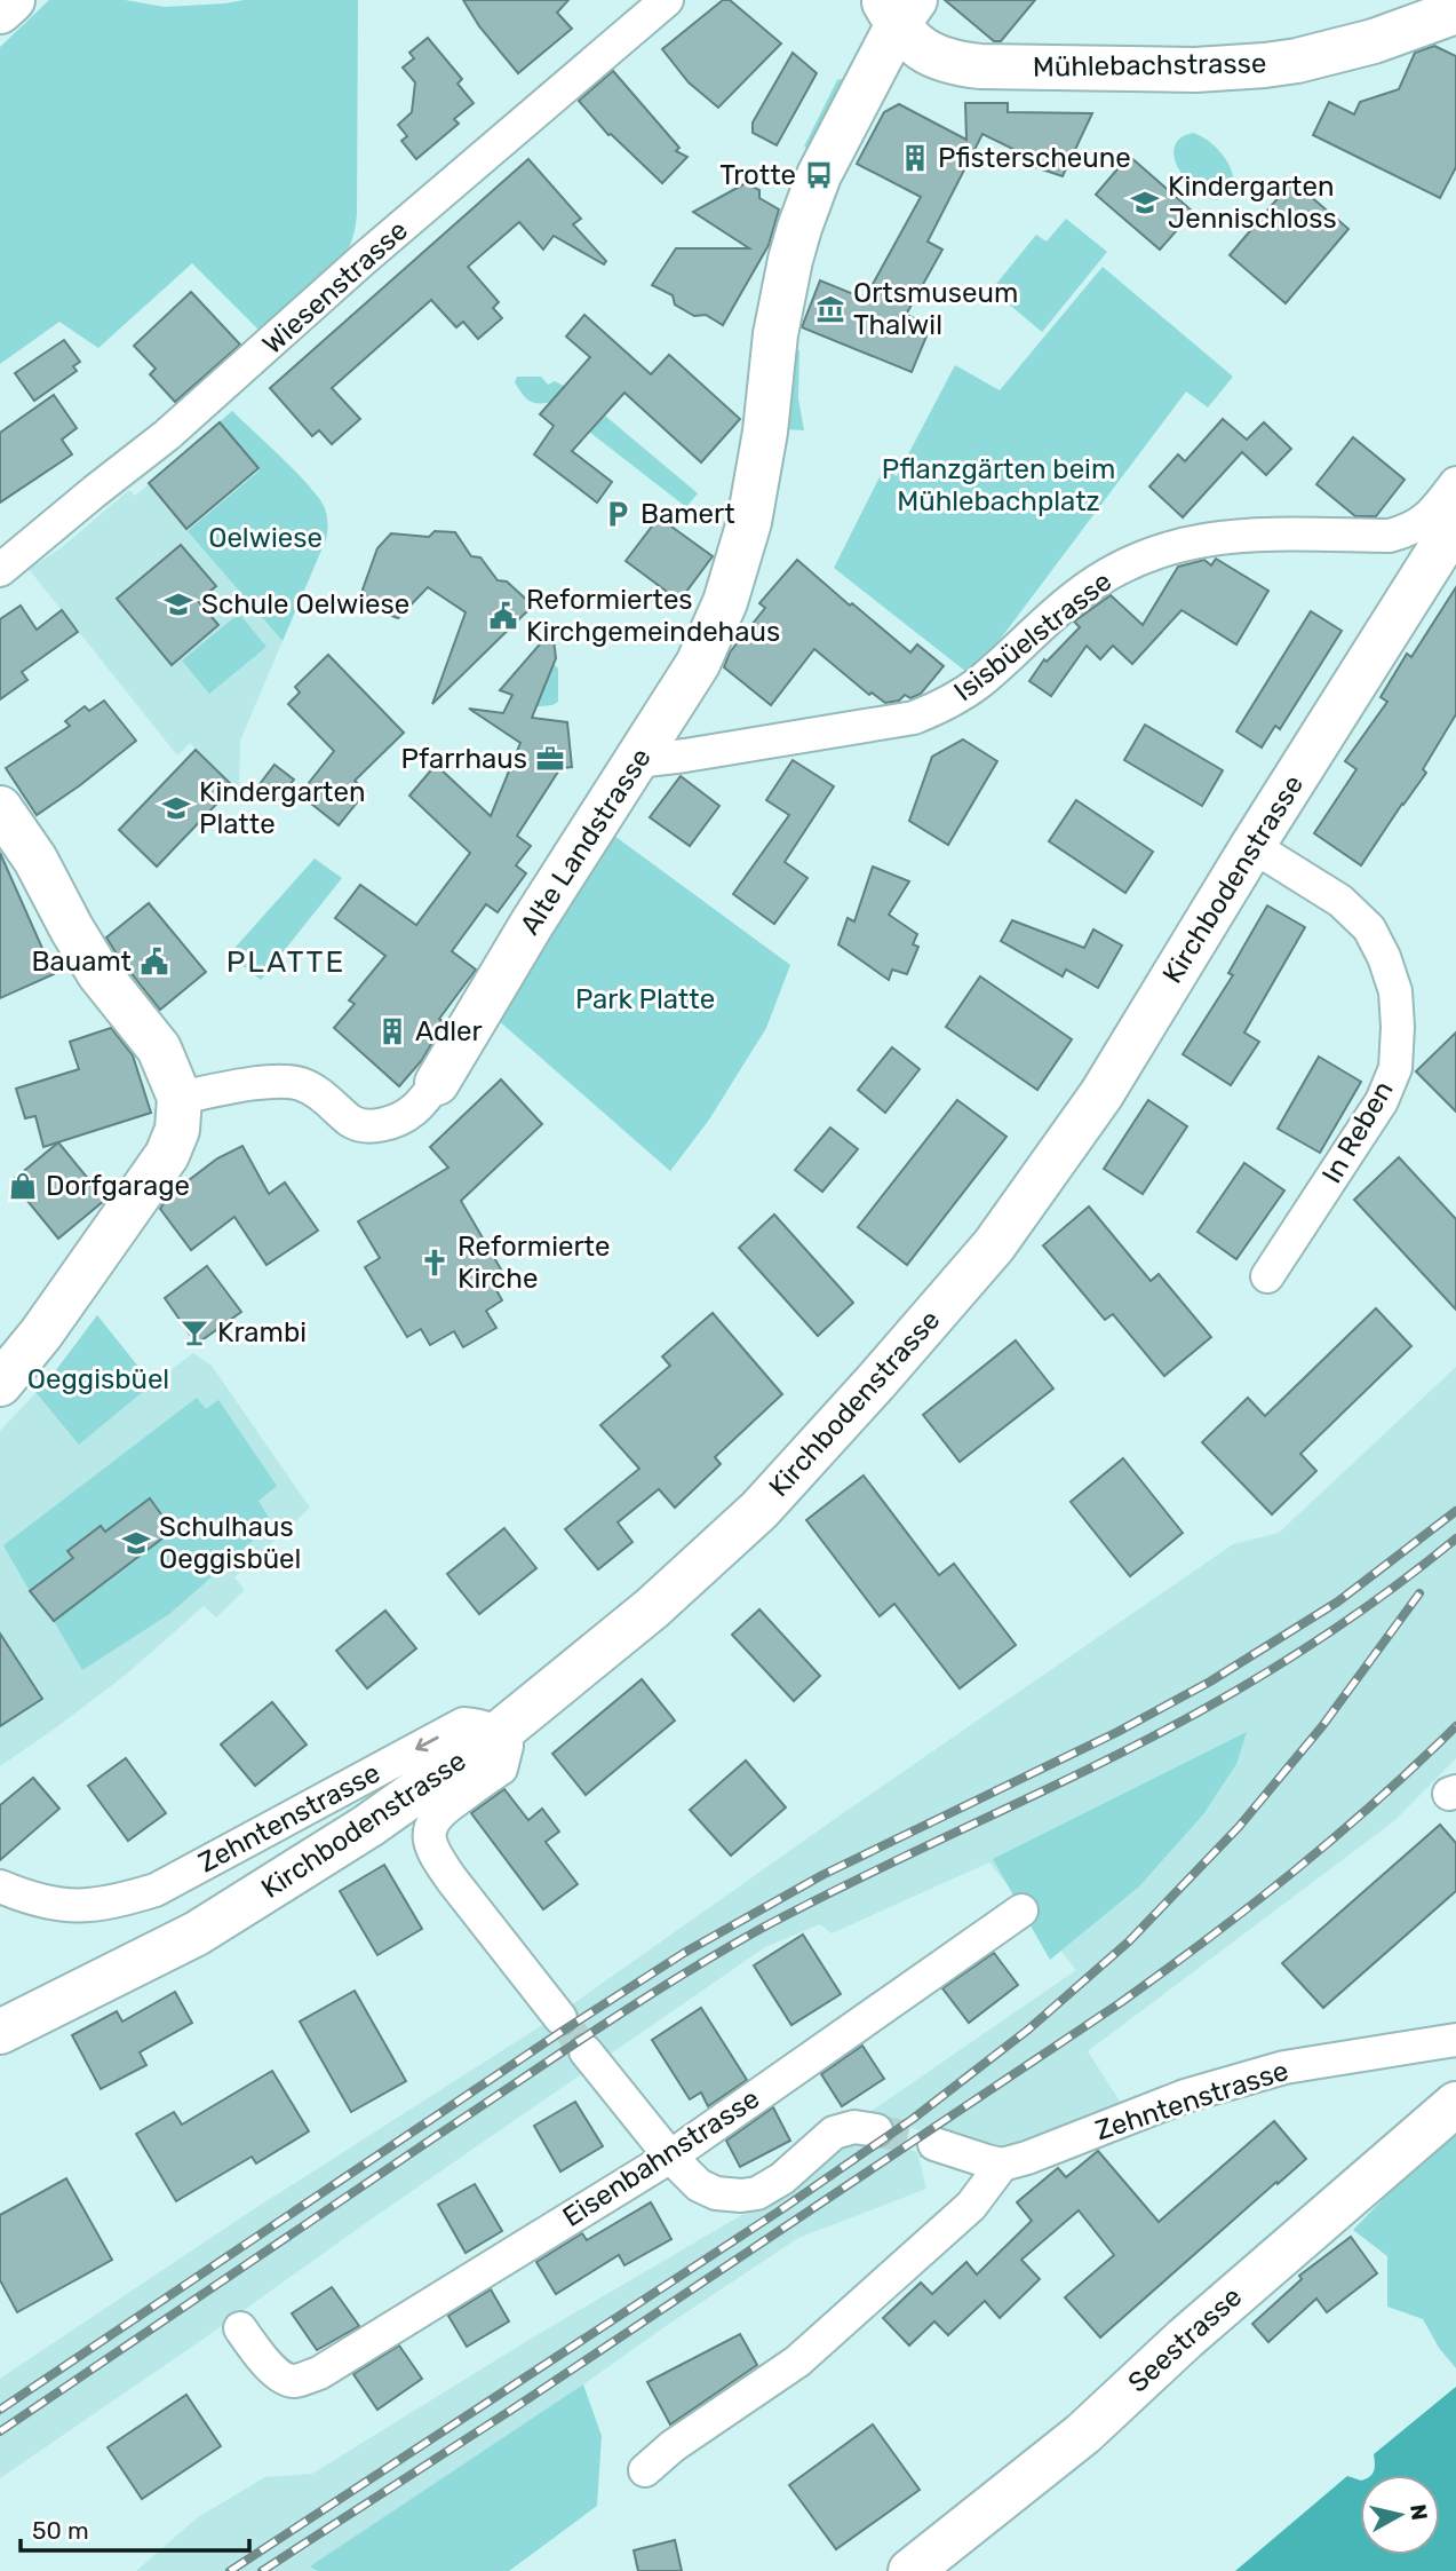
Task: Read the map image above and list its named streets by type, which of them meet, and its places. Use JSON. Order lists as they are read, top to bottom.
{
  "streets": {
    "street": [
      "Mühlebachstrasse",
      "Wiesenstrasse",
      "Isisbüelstrasse",
      "Alte Landstrasse",
      "Kirchbodenstrasse",
      "In Reben",
      "Zehntenstrasse",
      "Eisenbahnstrasse",
      "Seestrasse"
    ]
  },
  "crossings": [
    ["Mühlebachstrasse", "Alte Landstrasse"],
    ["Isisbüelstrasse", "Alte Landstrasse"],
    ["Kirchbodenstrasse", "In Reben"],
    ["Kirchbodenstrasse", "Zehntenstrasse"]
  ],
  "one_way": ["Zehntenstrasse"],
  "districts": ["PLATTE"],
  "parks": [
    "Pflanzgärten beim Mühlebachplatz",
    "Oelwiese",
    "Park Platte",
    "Oeggisbüel"
  ],
  "places": {
    "building": ["Pfisterscheune", "Adler"],
    "bus stop": ["Trotte"],
    "school or university": [
      "Kindergarten Jennischloss",
      "Schule Oelwiese",
      "Kindergarten Platte",
      "Schulhaus Oeggisbüel"
    ],
    "museum": ["Ortsmuseum Thalwil"],
    "parking": ["Bamert"],
    "public building": ["Reformiertes Kirchgemeindehaus", "Bauamt"],
    "office": ["Pfarrhaus"],
    "shop": ["Dorfgarage"],
    "church": ["Reformierte Kirche"],
    "bar": ["Krambi"]
  },
  "scale_bar": "50 m",
  "north": "right"
}
